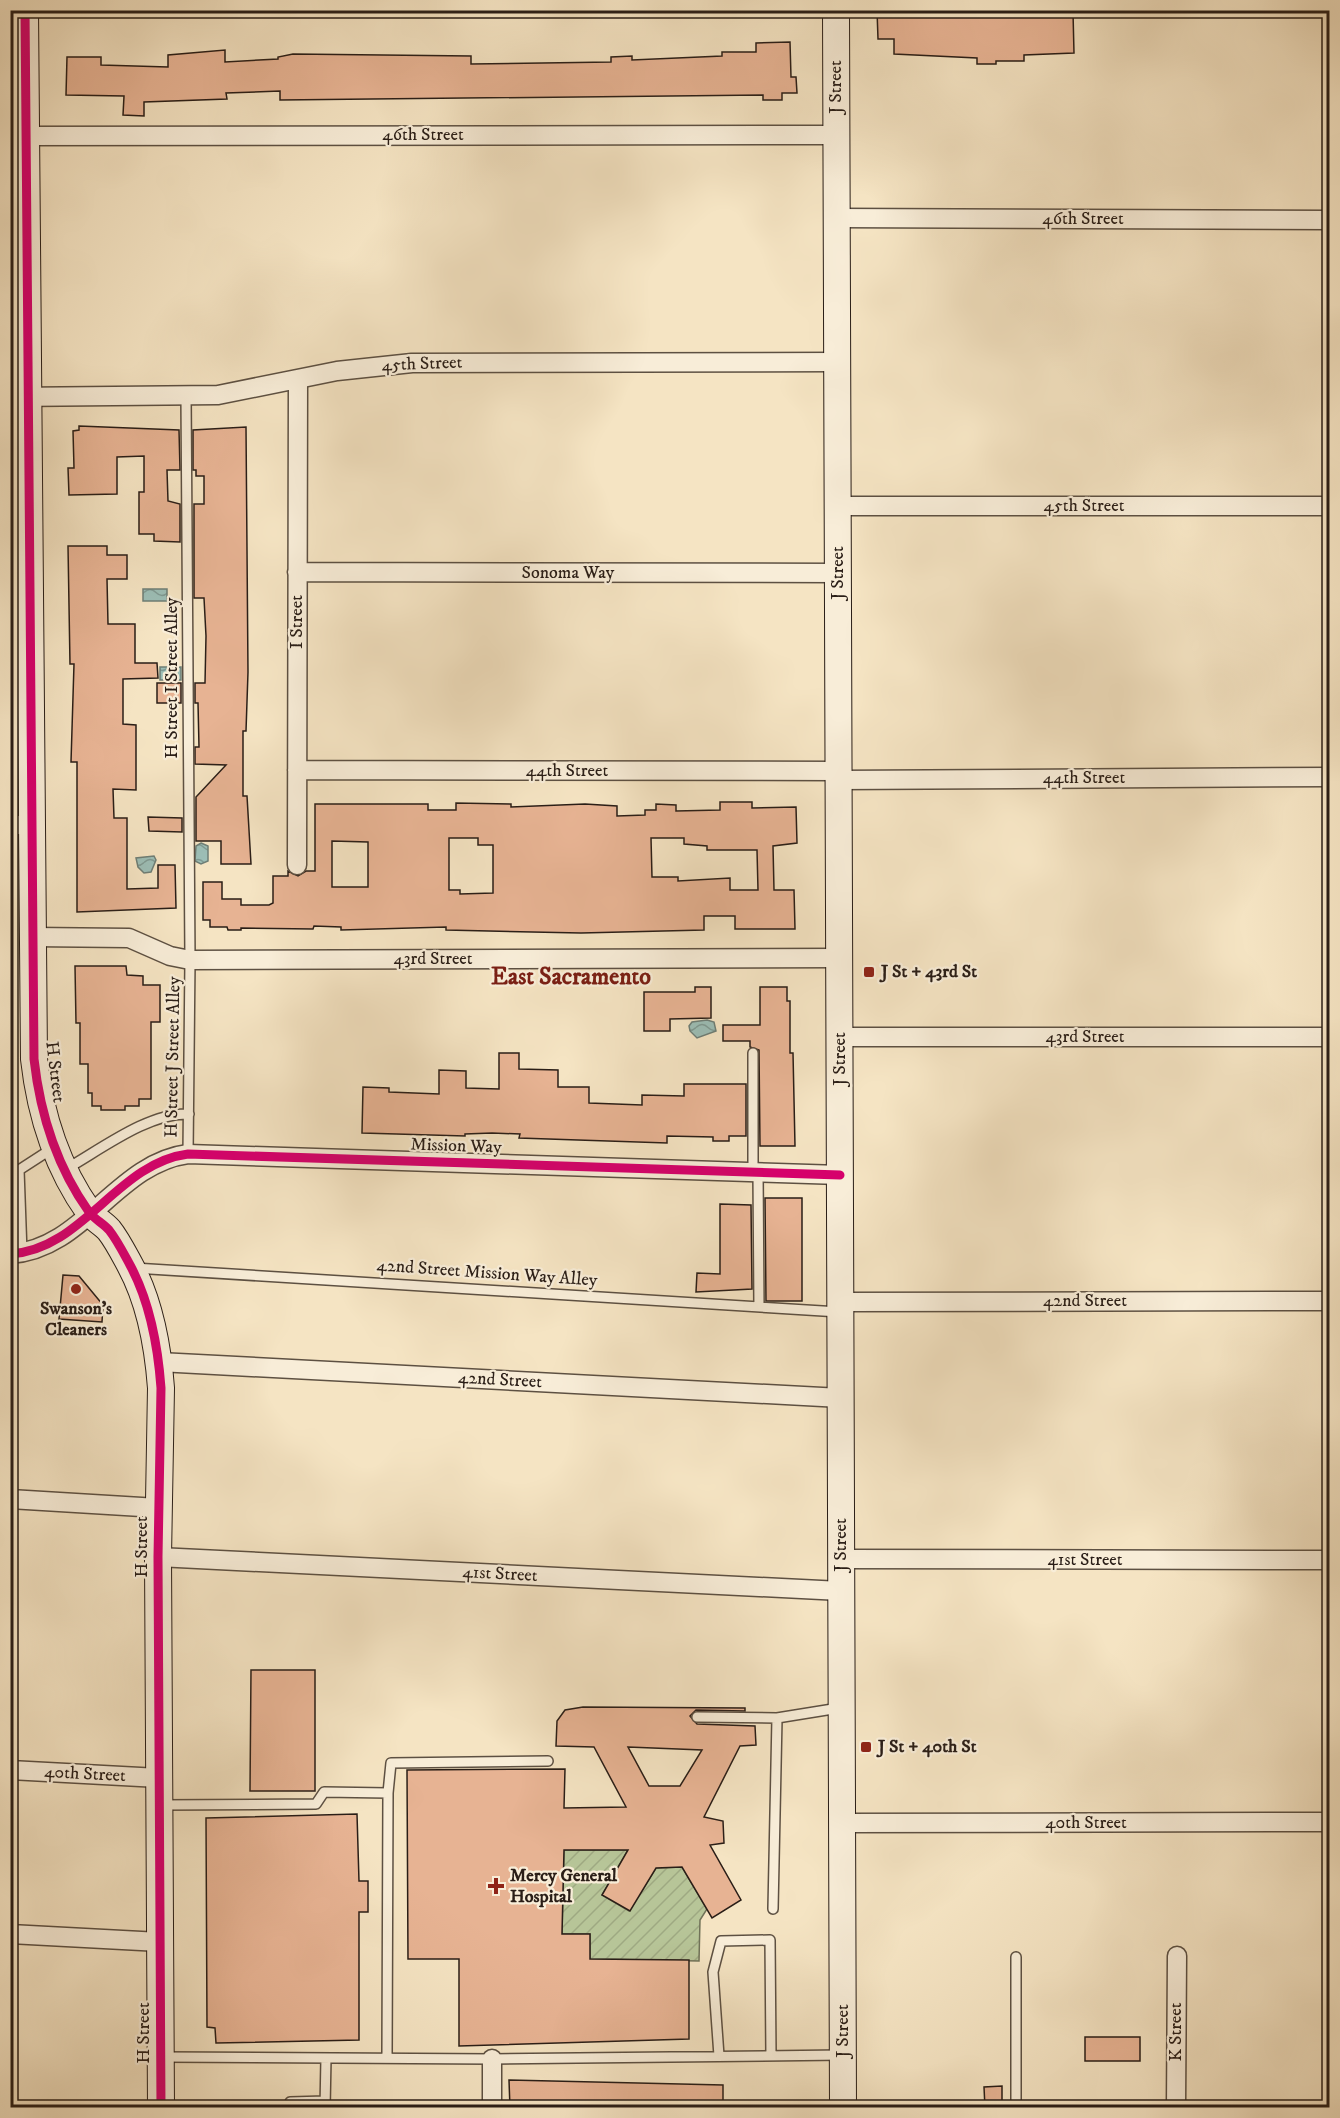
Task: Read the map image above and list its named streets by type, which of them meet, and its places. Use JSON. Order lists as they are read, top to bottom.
{
  "streets": {
    "main road": ["J Street", "H Street"],
    "street": [
      "46th Street",
      "45th Street",
      "Sonoma Way",
      "I Street",
      "44th Street",
      "43rd Street",
      "Mission Way",
      "42nd Street",
      "41st Street",
      "40th Street",
      "K Street"
    ],
    "lane": ["H Street I Street Alley", "H Street J Street Alley", "42nd Street Mission Way Alley"]
  },
  "crossings": [
    ["J Street", "46th Street"],
    ["J Street", "45th Street"],
    ["J Street", "Sonoma Way"],
    ["J Street", "44th Street"],
    ["J Street", "43rd Street"],
    ["J Street", "Mission Way"],
    ["J Street", "42nd Street Mission Way Alley"],
    ["J Street", "42nd Street"],
    ["J Street", "41st Street"],
    ["J Street", "40th Street"],
    ["46th Street", "H Street"],
    ["45th Street", "I Street"],
    ["45th Street", "H Street I Street Alley"],
    ["45th Street", "H Street"],
    ["Sonoma Way", "I Street"],
    ["I Street", "44th Street"],
    ["H Street I Street Alley", "43rd Street"],
    ["H Street I Street Alley", "H Street J Street Alley"],
    ["43rd Street", "H Street J Street Alley"],
    ["43rd Street", "H Street"],
    ["H Street J Street Alley", "Mission Way"],
    ["H Street", "Mission Way"],
    ["H Street", "42nd Street Mission Way Alley"],
    ["H Street", "42nd Street"],
    ["H Street", "41st Street"],
    ["H Street", "40th Street"],
    ["42nd Street Mission Way Alley", "42nd Street"]
  ],
  "districts": ["East Sacramento"],
  "places": {
    "transit": ["J St + 43rd St", "J St + 40th St"],
    "other": ["Swanson's Cleaners"],
    "health": ["Mercy General Hospital"]
  }
}
